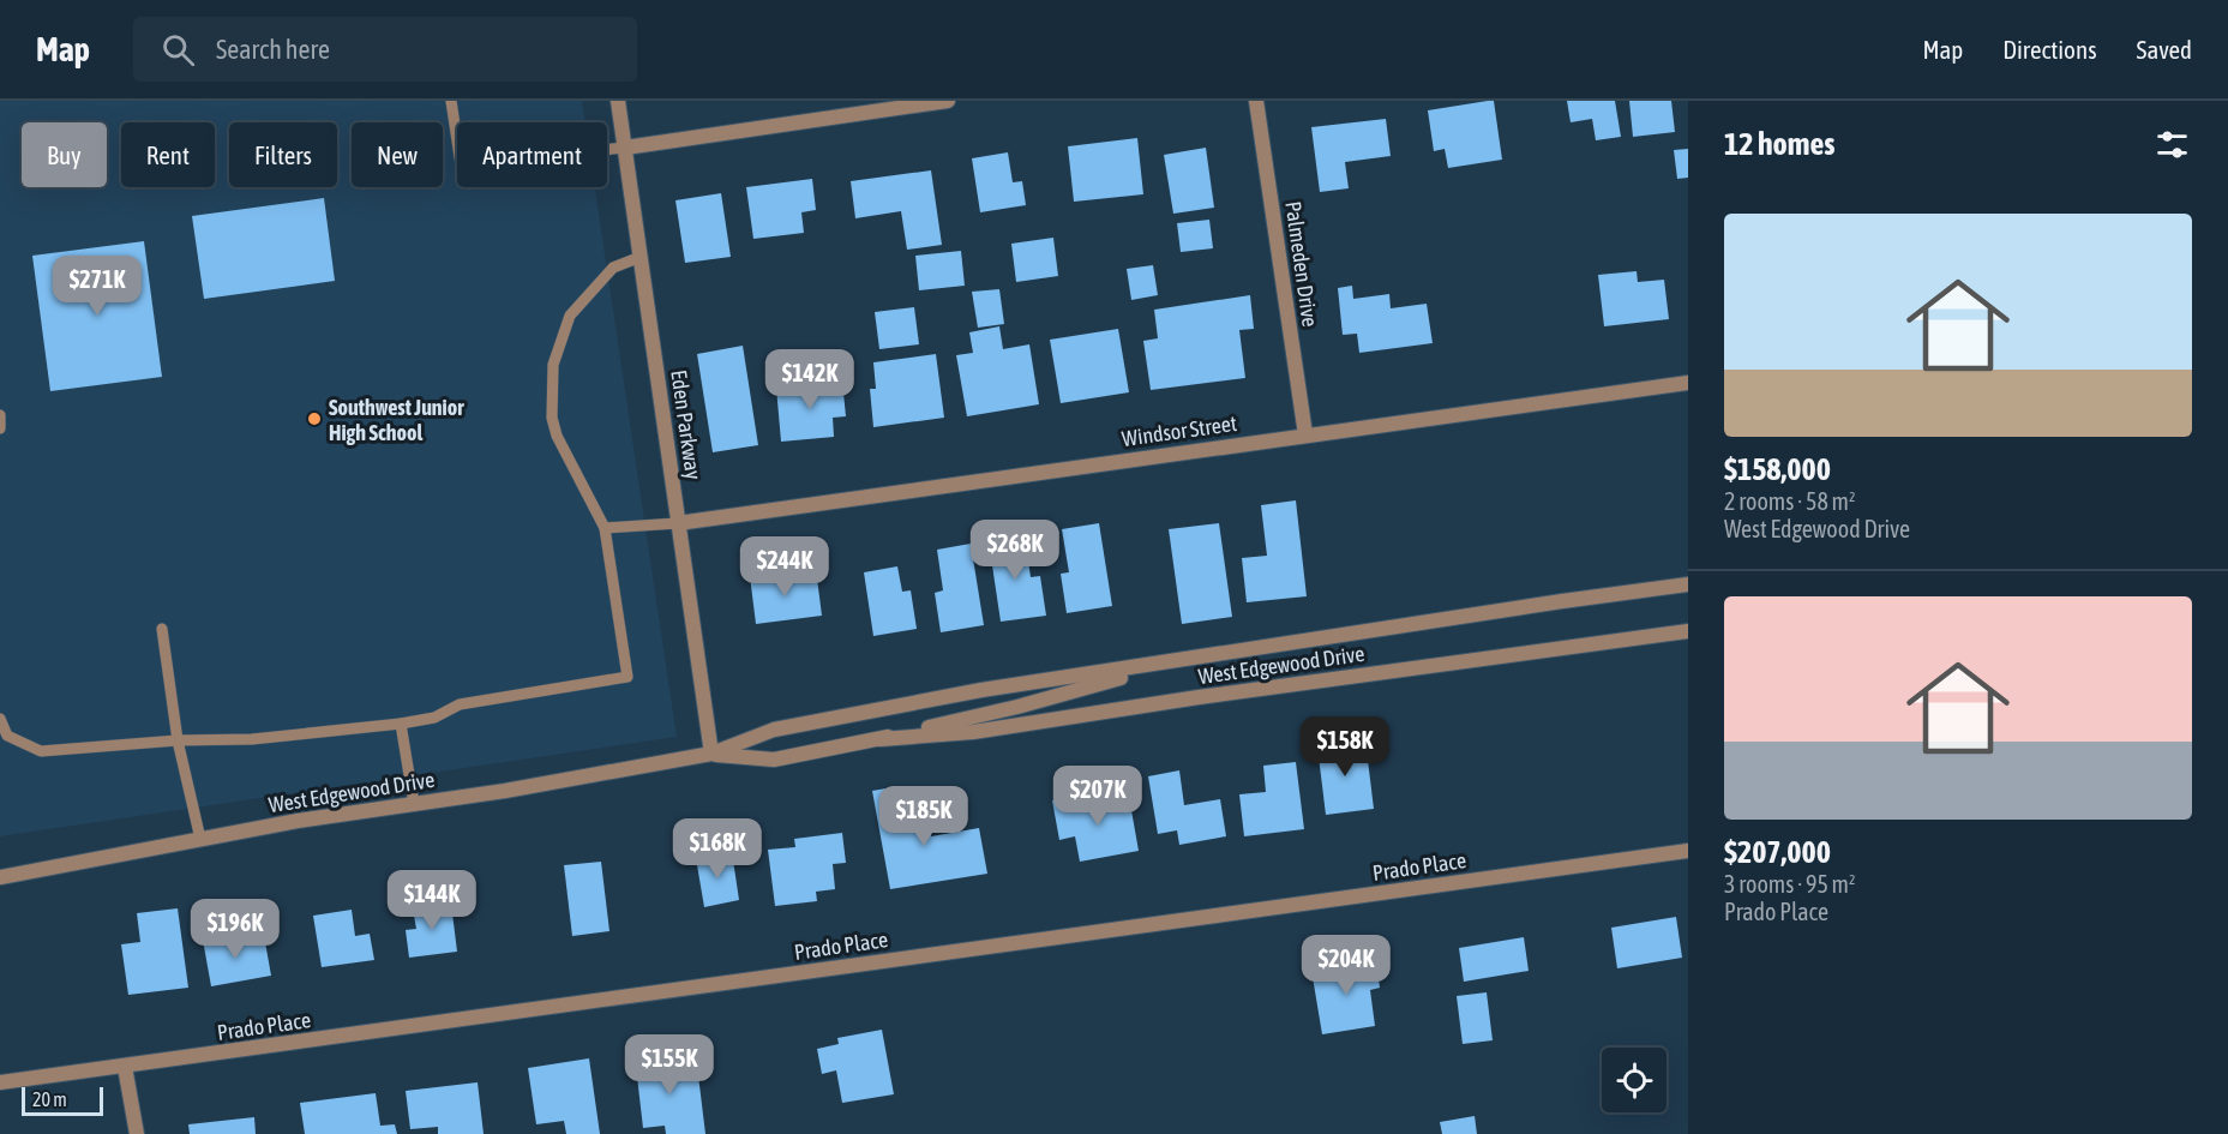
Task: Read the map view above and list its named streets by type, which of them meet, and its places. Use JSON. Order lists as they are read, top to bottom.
{
  "streets": {
    "street": [
      "Palmeden Drive",
      "Eden Parkway",
      "Windsor Street",
      "West Edgewood Drive",
      "Prado Place"
    ]
  },
  "crossings": [
    ["Palmeden Drive", "Windsor Street"],
    ["Eden Parkway", "Windsor Street"],
    ["Eden Parkway", "West Edgewood Drive"]
  ],
  "places": ["Southwest Junior High School"],
  "scale_bar": "20 m",
  "page": {
    "header": "Map",
    "search": "Search here",
    "nav": ["Map", "Directions", "Saved"],
    "heading": "12 homes",
    "chip": [
      "Buy",
      "Rent",
      "Filters",
      "New",
      "Apartment"
    ],
    "list": [
      {
        "name": "$158,000",
        "note": "2 rooms · 58 m² · West Edgewood Drive"
      },
      {
        "name": "$207,000",
        "note": "3 rooms · 95 m² · Prado Place"
      }
    ],
    "price": [
      "$271K",
      "$142K",
      "$268K",
      "$244K",
      "$158K",
      "$207K",
      "$185K",
      "$168K",
      "$144K",
      "$196K",
      "$204K",
      "$155K"
    ],
    "scale": "20 m"
  }
}
